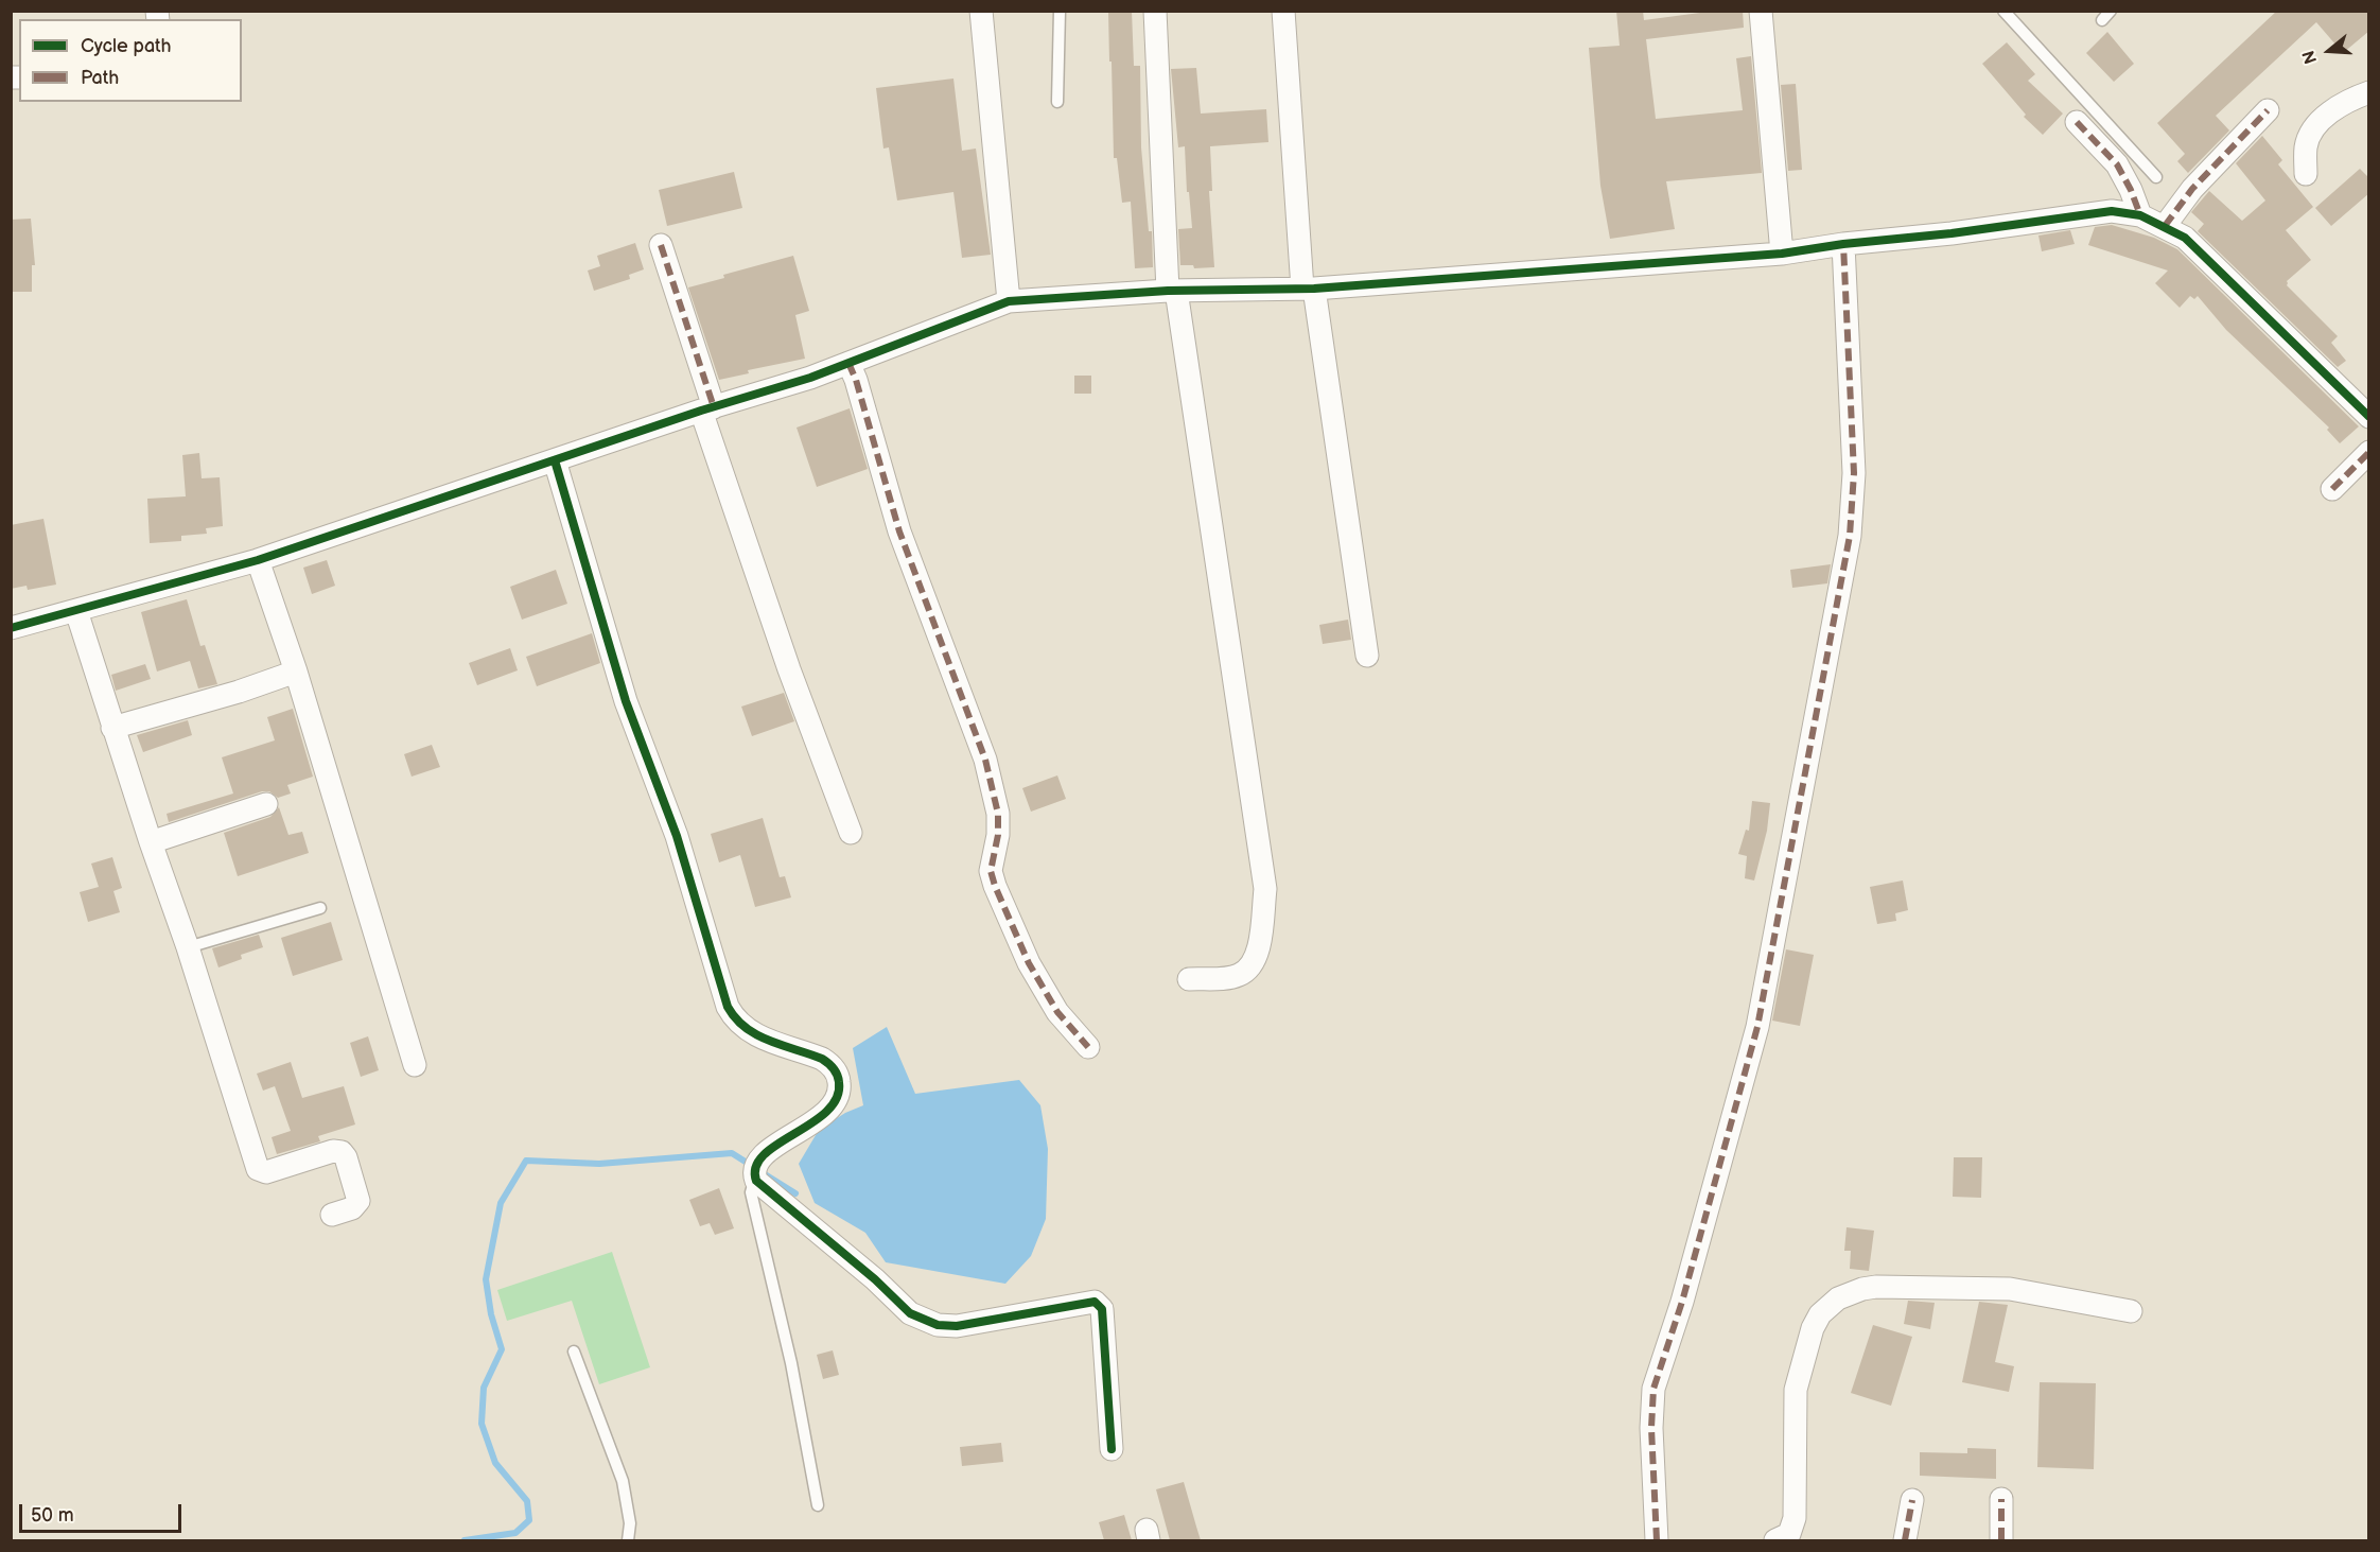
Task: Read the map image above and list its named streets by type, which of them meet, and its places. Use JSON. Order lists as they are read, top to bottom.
{
  "legend": ["Cycle path", "Path"],
  "scale_bar": "50 m",
  "north": "left"
}
